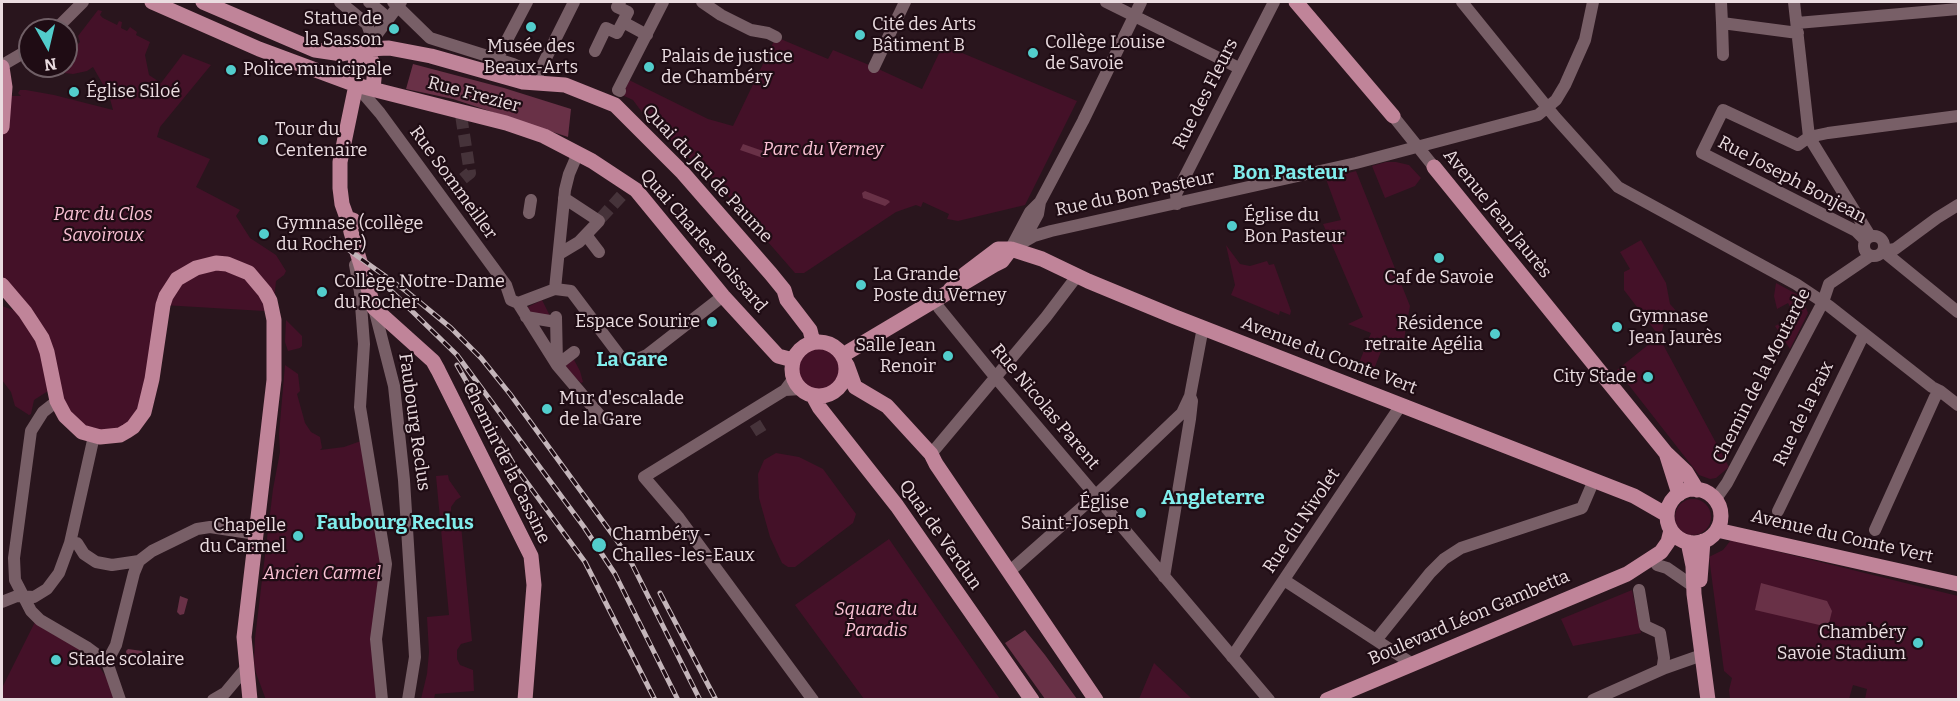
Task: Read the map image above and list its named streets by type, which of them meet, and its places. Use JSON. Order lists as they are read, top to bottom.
{
  "streets": {
    "main road": [
      "Rue Frezier",
      "Quai du Jeu de Paume",
      "Avenue Jean Jaurès",
      "Quai Charles Roissard",
      "Avenue du Comte Vert",
      "Faubourg Reclus",
      "Chemin de la Cassine",
      "Quai de Verdun",
      "Boulevard Léon Gambetta"
    ],
    "street": [
      "Rue des Fleurs",
      "Rue Joseph Bonjean",
      "Rue Sommeiller",
      "Rue du Bon Pasteur",
      "Chemin de la Moutarde",
      "Rue Nicolas Parent",
      "Rue de la Paix",
      "Rue du Nivolet"
    ]
  },
  "crossings": [
    ["Rue des Fleurs", "Rue du Bon Pasteur"],
    ["Rue Frezier", "Rue Sommeiller"],
    ["Rue Frezier", "Quai Charles Roissard"],
    ["Rue Frezier", "Faubourg Reclus"],
    ["Quai du Jeu de Paume", "Quai Charles Roissard"],
    ["Quai du Jeu de Paume", "Faubourg Reclus"],
    ["Quai du Jeu de Paume", "Quai de Verdun"],
    ["Rue Joseph Bonjean", "Chemin de la Moutarde"],
    ["Rue Sommeiller", "Faubourg Reclus"],
    ["Rue du Bon Pasteur", "Avenue Jean Jaurès"],
    ["Rue du Bon Pasteur", "Avenue du Comte Vert"],
    ["Avenue Jean Jaurès", "Avenue du Comte Vert"],
    ["Avenue Jean Jaurès", "Chemin de la Moutarde"],
    ["Avenue Jean Jaurès", "Boulevard Léon Gambetta"],
    ["Quai Charles Roissard", "Quai de Verdun"],
    ["Avenue du Comte Vert", "Chemin de la Moutarde"],
    ["Avenue du Comte Vert", "Rue du Nivolet"],
    ["Avenue du Comte Vert", "Boulevard Léon Gambetta"],
    ["Chemin de la Moutarde", "Boulevard Léon Gambetta"],
    ["Rue Nicolas Parent", "Rue du Nivolet"],
    ["Faubourg Reclus", "Chemin de la Cassine"]
  ],
  "districts": [
    "Bon Pasteur",
    "La Gare",
    "Angleterre",
    "Faubourg Reclus"
  ],
  "parks": [
    "Parc du Verney",
    "Parc du Clos Savoiroux",
    "Ancien Carmel",
    "Square du Paradis"
  ],
  "places": [
    "Musée des Beaux-Arts",
    "Statue de la Sasson",
    "Cité des Arts Bâtiment B",
    "Collège Louise de Savoie",
    "Palais de justice de Chambéry",
    "Police municipale",
    "Église Siloé",
    "Tour du Centenaire",
    "Église du Bon Pasteur",
    "Gymnase (collège du Rocher)",
    "Caf de Savoie",
    "La Grande Poste du Verney",
    "Collège Notre-Dame du Rocher",
    "Espace Sourire",
    "Gymnase Jean Jaurès",
    "Résidence retraite Agélia",
    "Salle Jean Renoir",
    "City Stade",
    "Mur d'escalade de la Gare",
    "Église Saint-Joseph",
    "Chapelle du Carmel",
    "Chambéry - Challes-les-Eaux",
    "Chambéry Savoie Stadium",
    "Stade scolaire"
  ],
  "north": "bottom"
}
